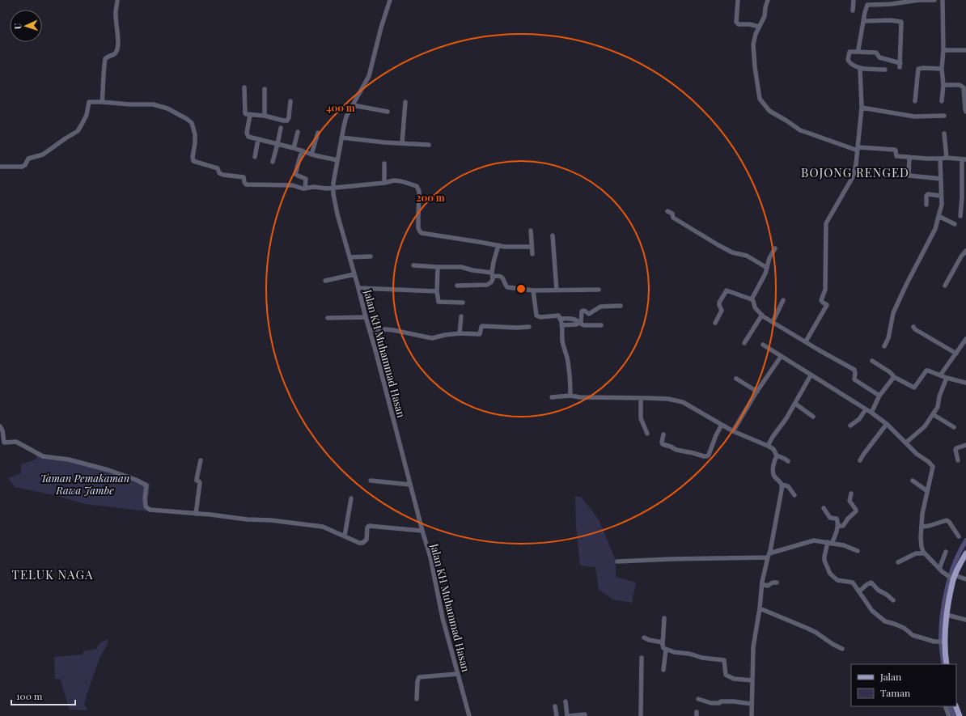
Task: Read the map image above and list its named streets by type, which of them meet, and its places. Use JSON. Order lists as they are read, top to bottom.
{
  "streets": {
    "street": ["Jalan KH Muhammad Hasan"]
  },
  "districts": ["BOJONG RENGED", "TELUK NAGA"],
  "parks": ["Taman Pemakaman Rawa Jambe"],
  "legend": ["Jalan", "Taman"],
  "scale_bar": "100 m",
  "north": "left",
  "rings": ["400 m", "200 m"]
}
